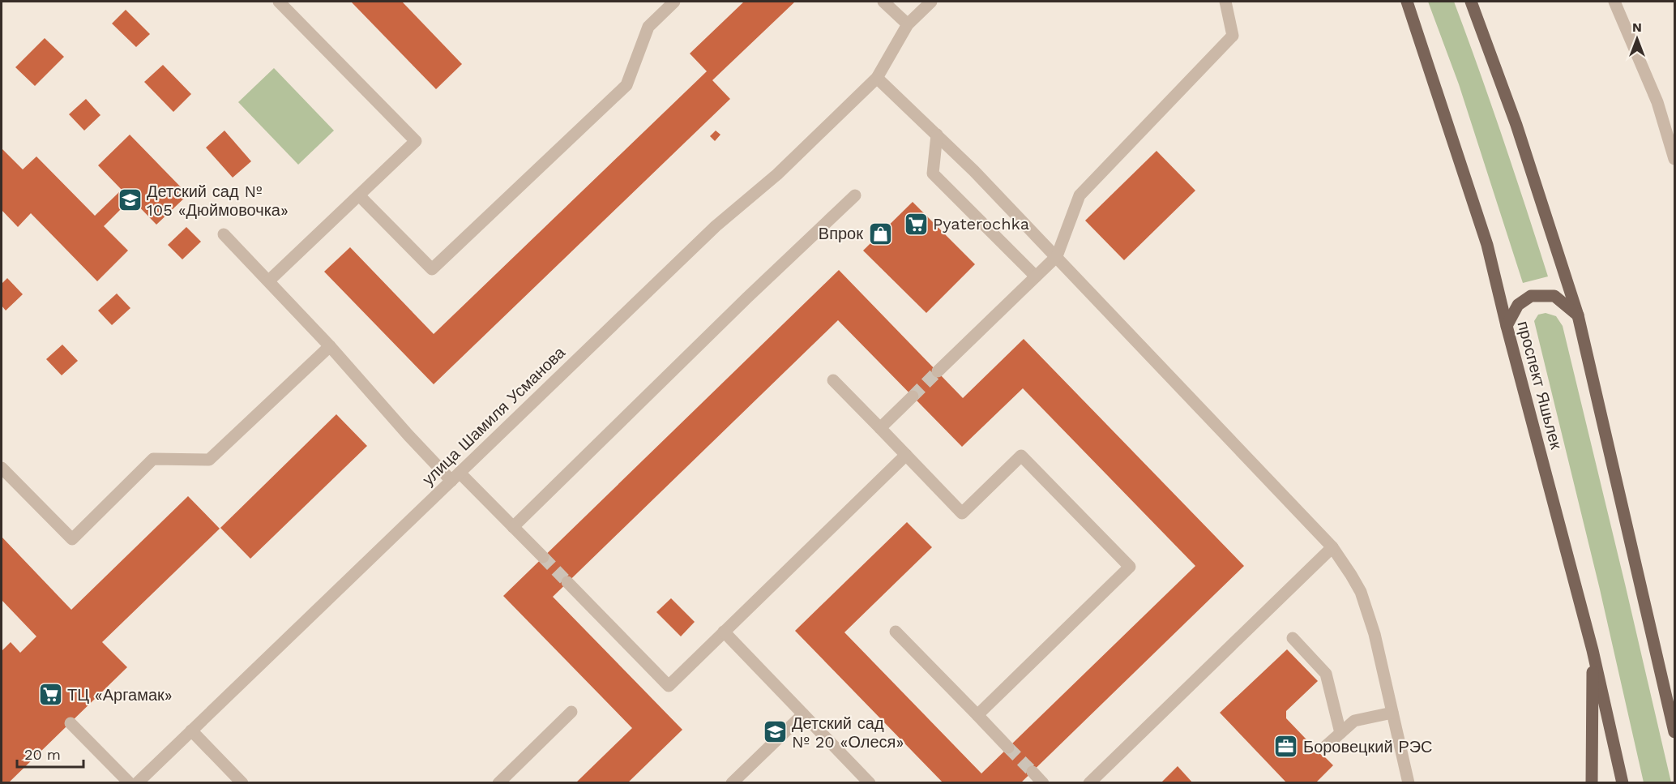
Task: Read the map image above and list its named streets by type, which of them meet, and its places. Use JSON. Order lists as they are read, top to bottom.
{
  "streets": {
    "main road": ["проспект Яшьлек"],
    "street": ["улица Шамиля Усманова"]
  },
  "places": {
    "school or university": ["Детский сад № 105 «Дюймовочка»", "Детский сад № 20 «Олеся»"],
    "supermarket": ["Pyaterochka", "ТЦ «Аргамак»"],
    "shop": ["Впрок"],
    "office": ["Боровецкий РЭС"]
  },
  "scale_bar": "20 m",
  "north": "top"
}
